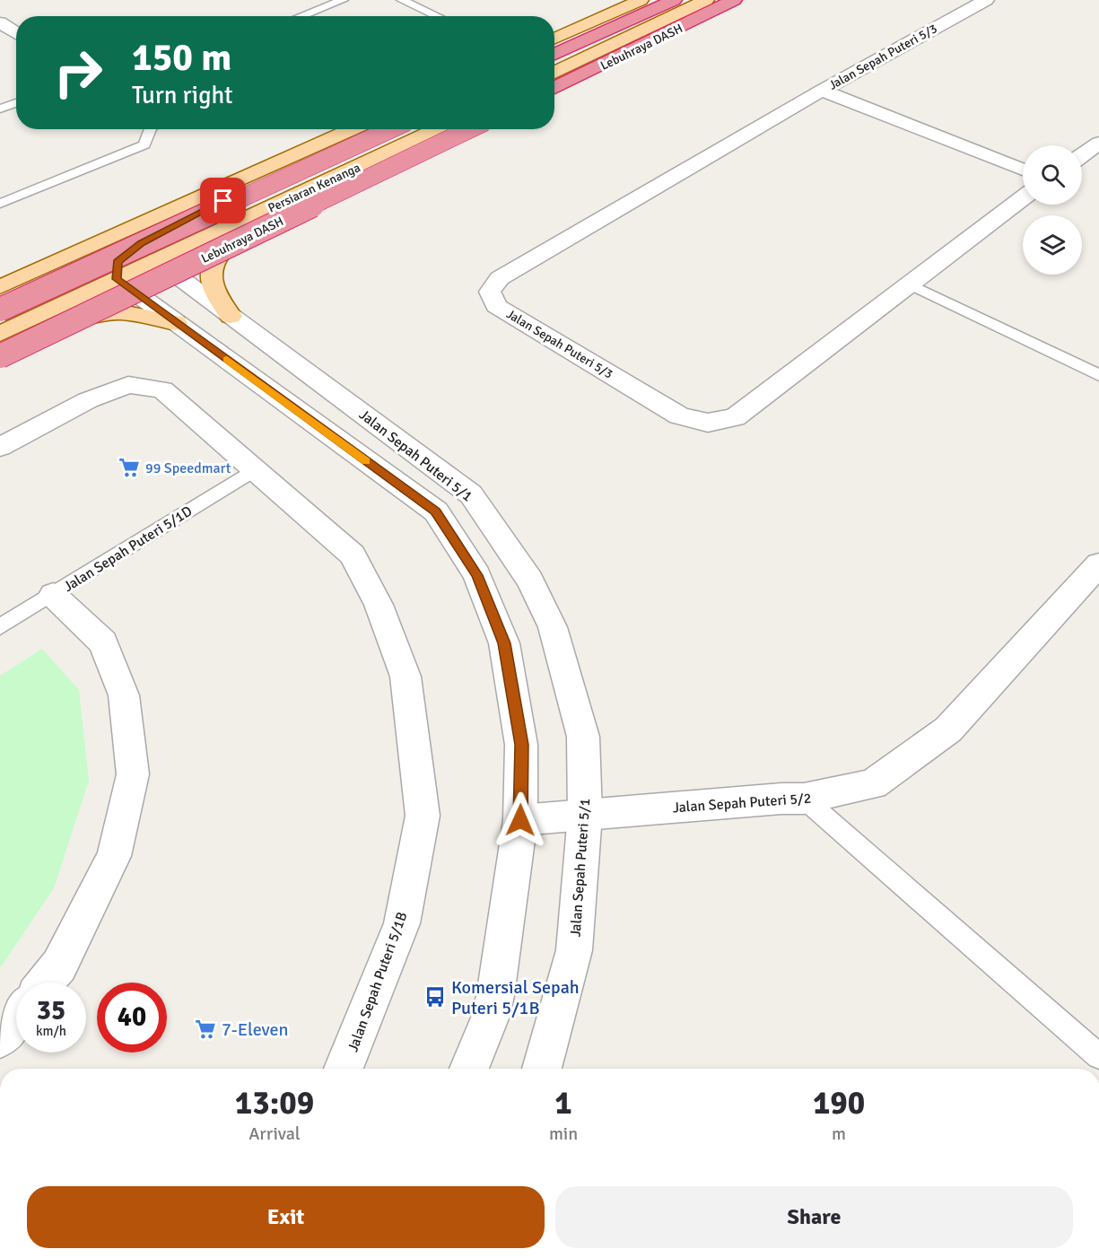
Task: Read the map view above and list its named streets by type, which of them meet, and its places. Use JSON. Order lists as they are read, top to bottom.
{
  "streets": {
    "highway": ["Lebuhraya DASH"],
    "main road": ["Persiaran Kenanga"],
    "street": [
      "Jalan Sepah Puteri 5/3",
      "Jalan Sepah Puteri 5/1",
      "Jalan Sepah Puteri 5/2",
      "Jalan Sepah Puteri 5/1B"
    ],
    "lane": ["Jalan Sepah Puteri 5/1D"]
  },
  "crossings": [
    ["Persiaran Kenanga", "Jalan Sepah Puteri 5/1"],
    ["Jalan Sepah Puteri 5/1", "Jalan Sepah Puteri 5/2"],
    ["Jalan Sepah Puteri 5/1D", "Jalan Sepah Puteri 5/1B"]
  ],
  "places": {
    "supermarket": ["99 Speedmart", "7-Eleven"],
    "bus stop": ["Komersial Sepah Puteri 5/1B"]
  },
  "page": {
    "turn": ["150 m", "Turn right"],
    "speed": "35 km/h",
    "limit": "40",
    "eta": [
      "13:09",
      "Arrival",
      "1",
      "min",
      "190",
      "m"
    ],
    "buttons": ["Exit", "Share"]
  }
}
